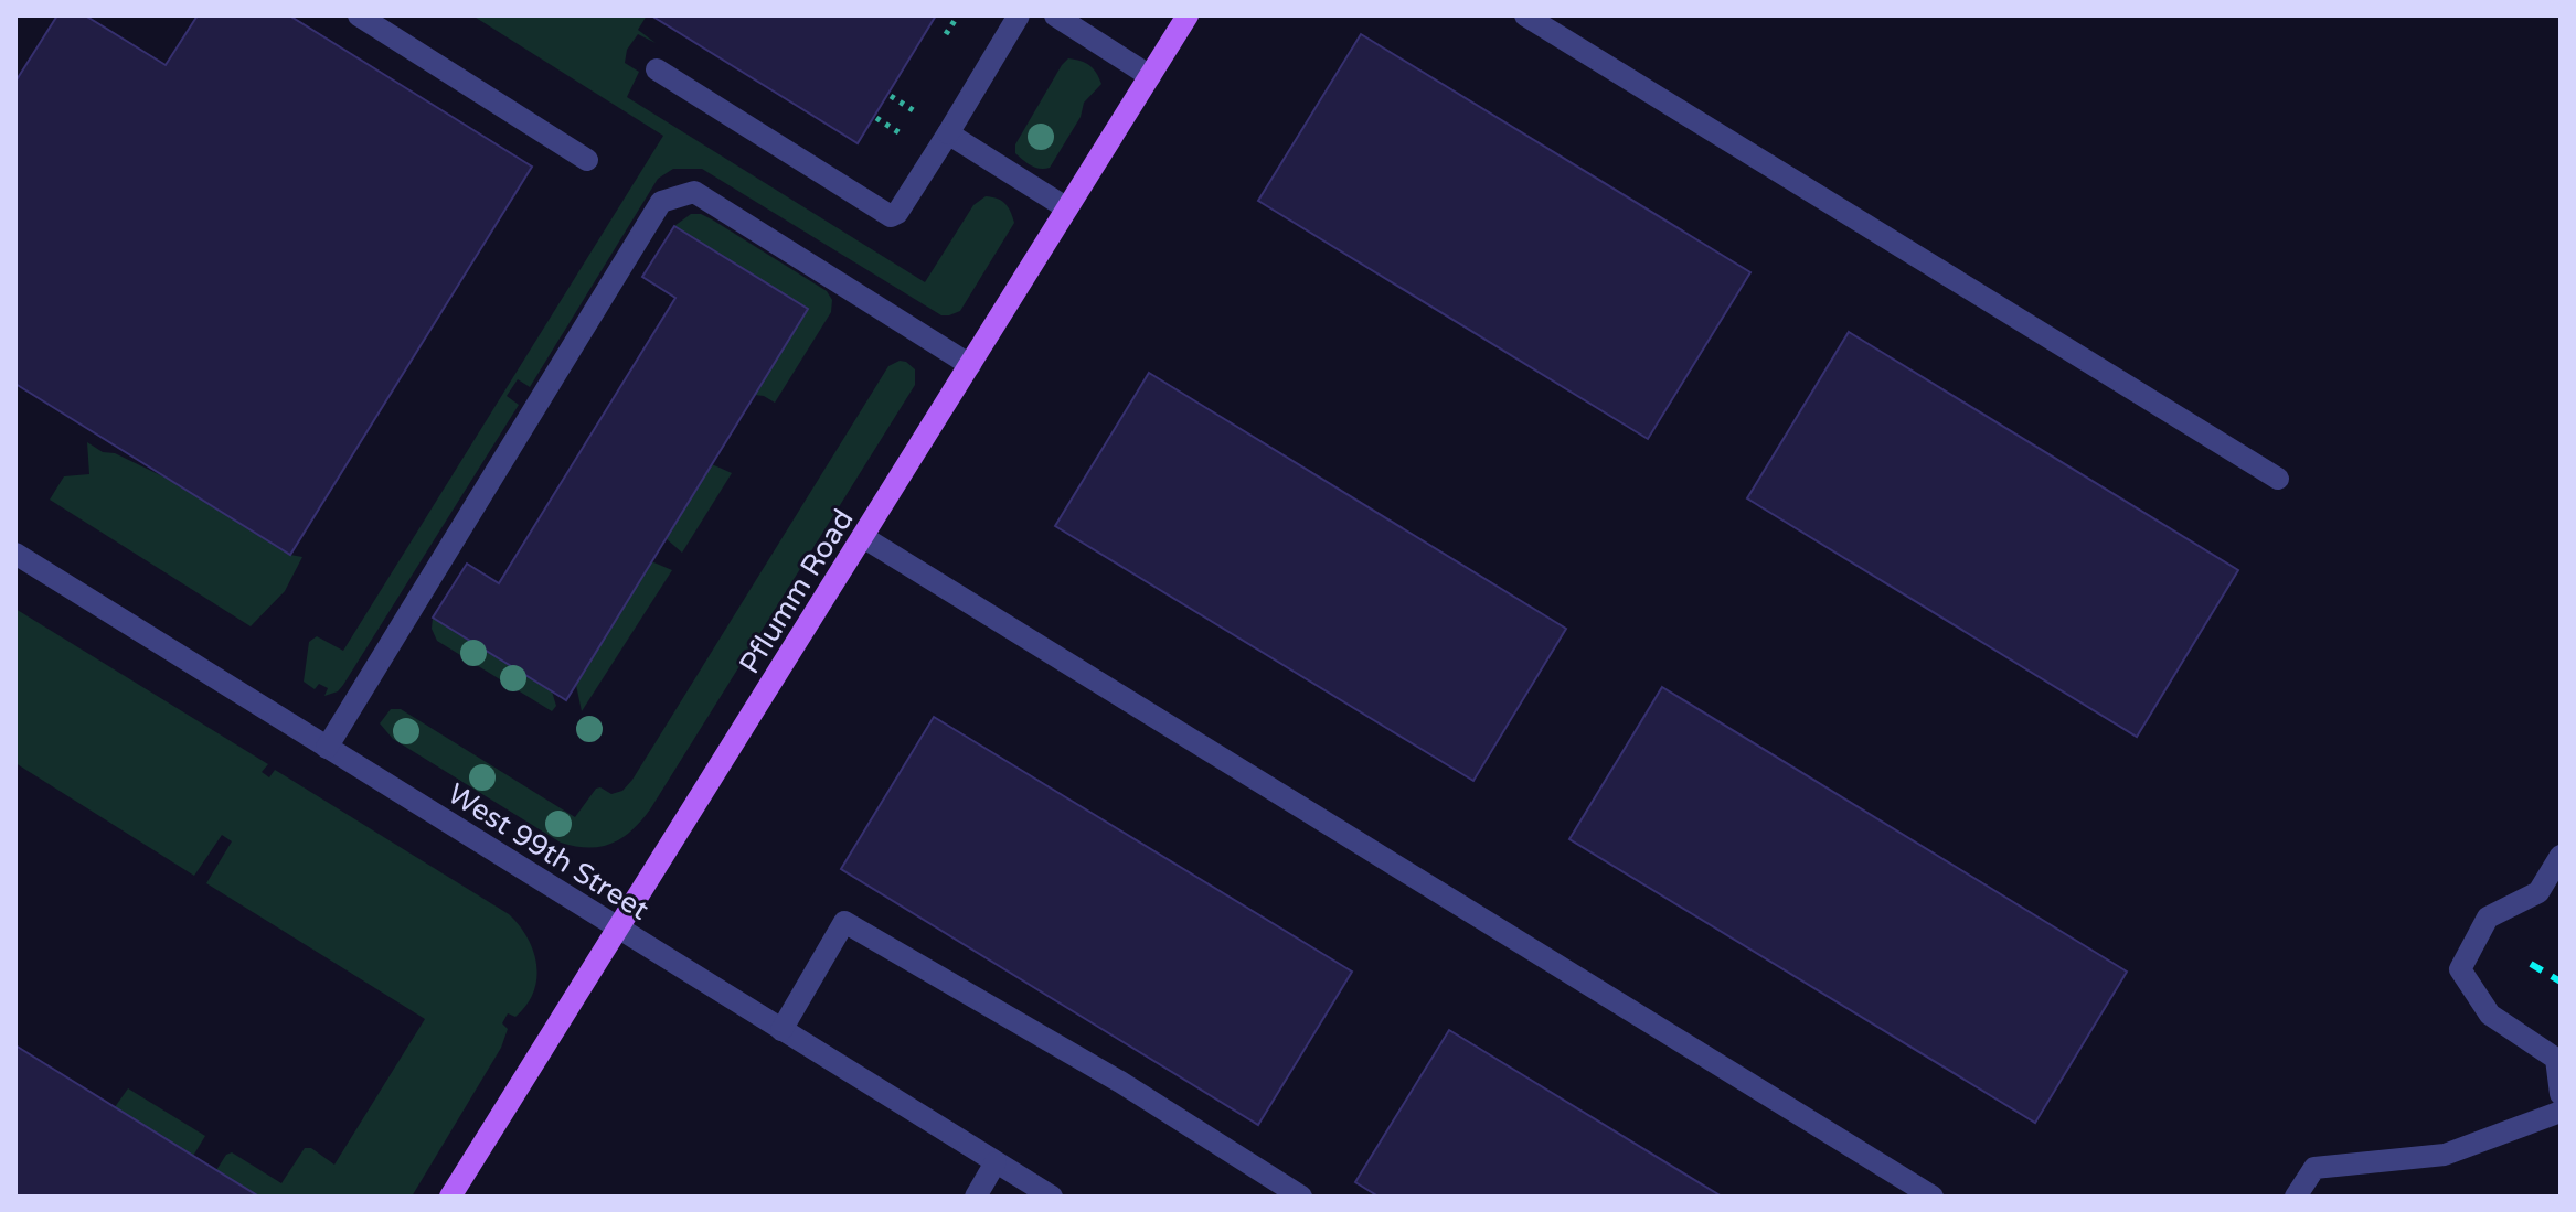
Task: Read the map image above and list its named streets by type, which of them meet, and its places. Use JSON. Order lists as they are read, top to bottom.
{
  "streets": {
    "main road": ["Pflumm Road"],
    "street": ["West 99th Street"]
  },
  "crossings": [
    ["Pflumm Road", "West 99th Street"]
  ]
}
